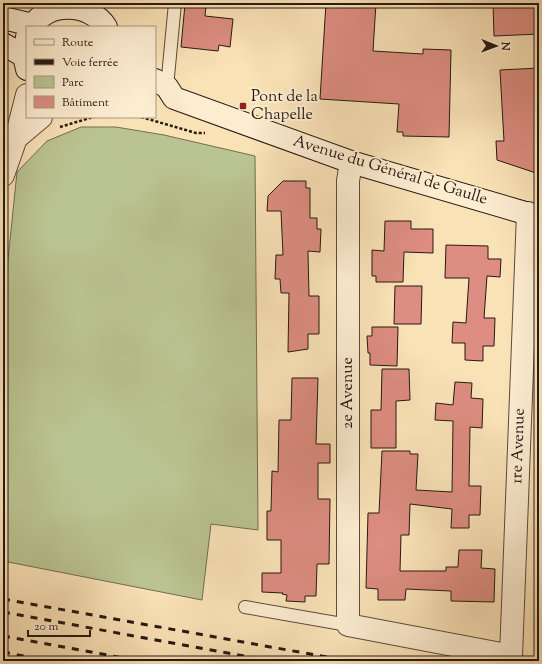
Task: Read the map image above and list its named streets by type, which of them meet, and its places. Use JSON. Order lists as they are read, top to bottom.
{
  "streets": {
    "street": ["Avenue du Général de Gaulle", "2e Avenue", "1re Avenue"]
  },
  "crossings": [
    ["Avenue du Général de Gaulle", "2e Avenue"],
    ["Avenue du Général de Gaulle", "1re Avenue"],
    ["2e Avenue", "1re Avenue"]
  ],
  "places": {
    "transit": ["Pont de la Chapelle"]
  },
  "legend": [
    "Route",
    "Voie ferrée",
    "Parc",
    "Bâtiment"
  ],
  "scale_bar": "20 m",
  "north": "right"
}
